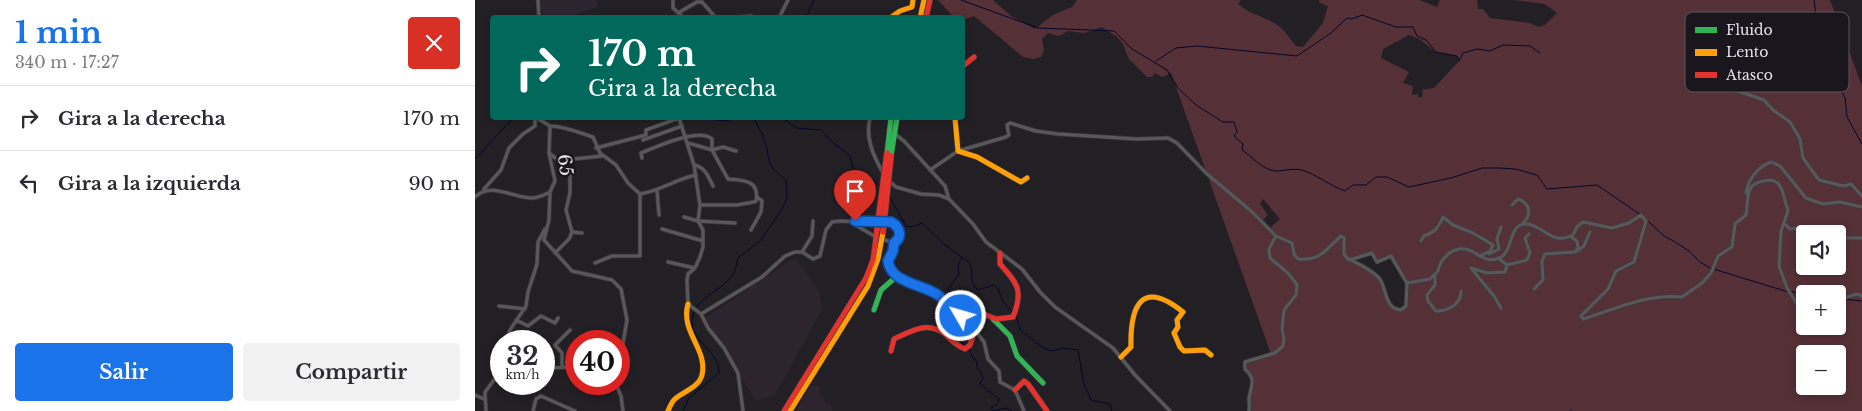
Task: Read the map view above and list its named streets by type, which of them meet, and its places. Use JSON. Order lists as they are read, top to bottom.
{
  "streets": {
    "street": ["65"]
  },
  "legend": ["Fluido", "Lento", "Atasco"],
  "page": {
    "heading": ["1 min", "340 m · 17:27"],
    "turn": ["170 m", "Gira a la derecha"],
    "list": [
      {
        "name": "Gira a la derecha",
        "value": "170 m"
      },
      {
        "name": "Gira a la izquierda",
        "value": "90 m"
      }
    ],
    "map_buttons": ["+", "−"],
    "speed": "32 km/h",
    "limit": "40",
    "buttons": ["Salir", "Compartir"]
  }
}
